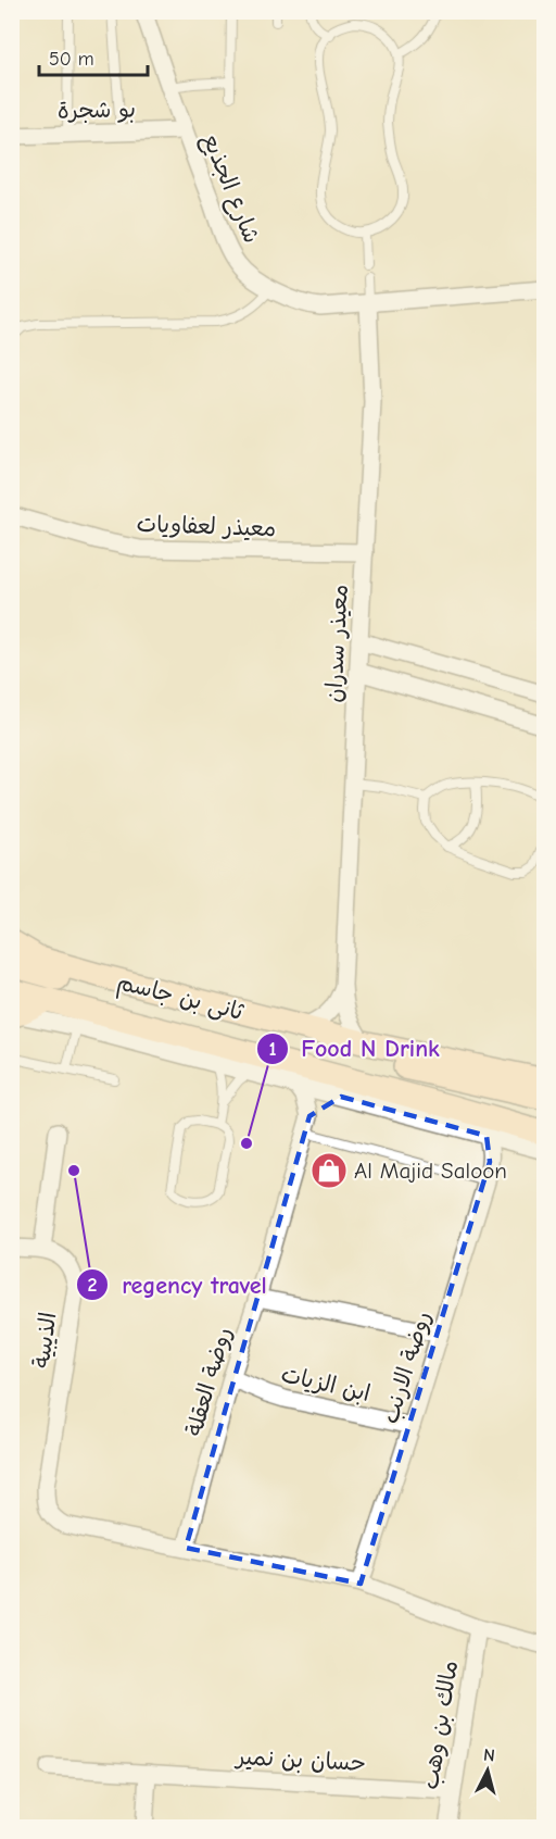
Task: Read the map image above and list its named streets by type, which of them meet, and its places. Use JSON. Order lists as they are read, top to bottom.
{
  "streets": {
    "main road": ["ثانى بن جاسم"],
    "street": [
      "بو شجرة",
      "شارع الجذيع",
      "معيذر لعفاويات",
      "معيذر سدران",
      "الذيبية",
      "روضة الارنب",
      "روضة العقلة",
      "ابن الزيات",
      "مالك بن وهب",
      "حسان بن نمير"
    ]
  },
  "crossings": [
    ["بو شجرة", "شارع الجذيع"],
    ["شارع الجذيع", "معيذر سدران"],
    ["معيذر لعفاويات", "معيذر سدران"],
    ["معيذر سدران", "ثانى بن جاسم"],
    ["الذيبية", "روضة العقلة"],
    ["روضة الارنب", "ابن الزيات"],
    ["روضة العقلة", "ابن الزيات"],
    ["مالك بن وهب", "حسان بن نمير"]
  ],
  "places": {
    "other": ["Food N Drink", "regency travel"],
    "shop": ["Al Majid Saloon"]
  },
  "scale_bar": "50 m",
  "north": "top"
}
